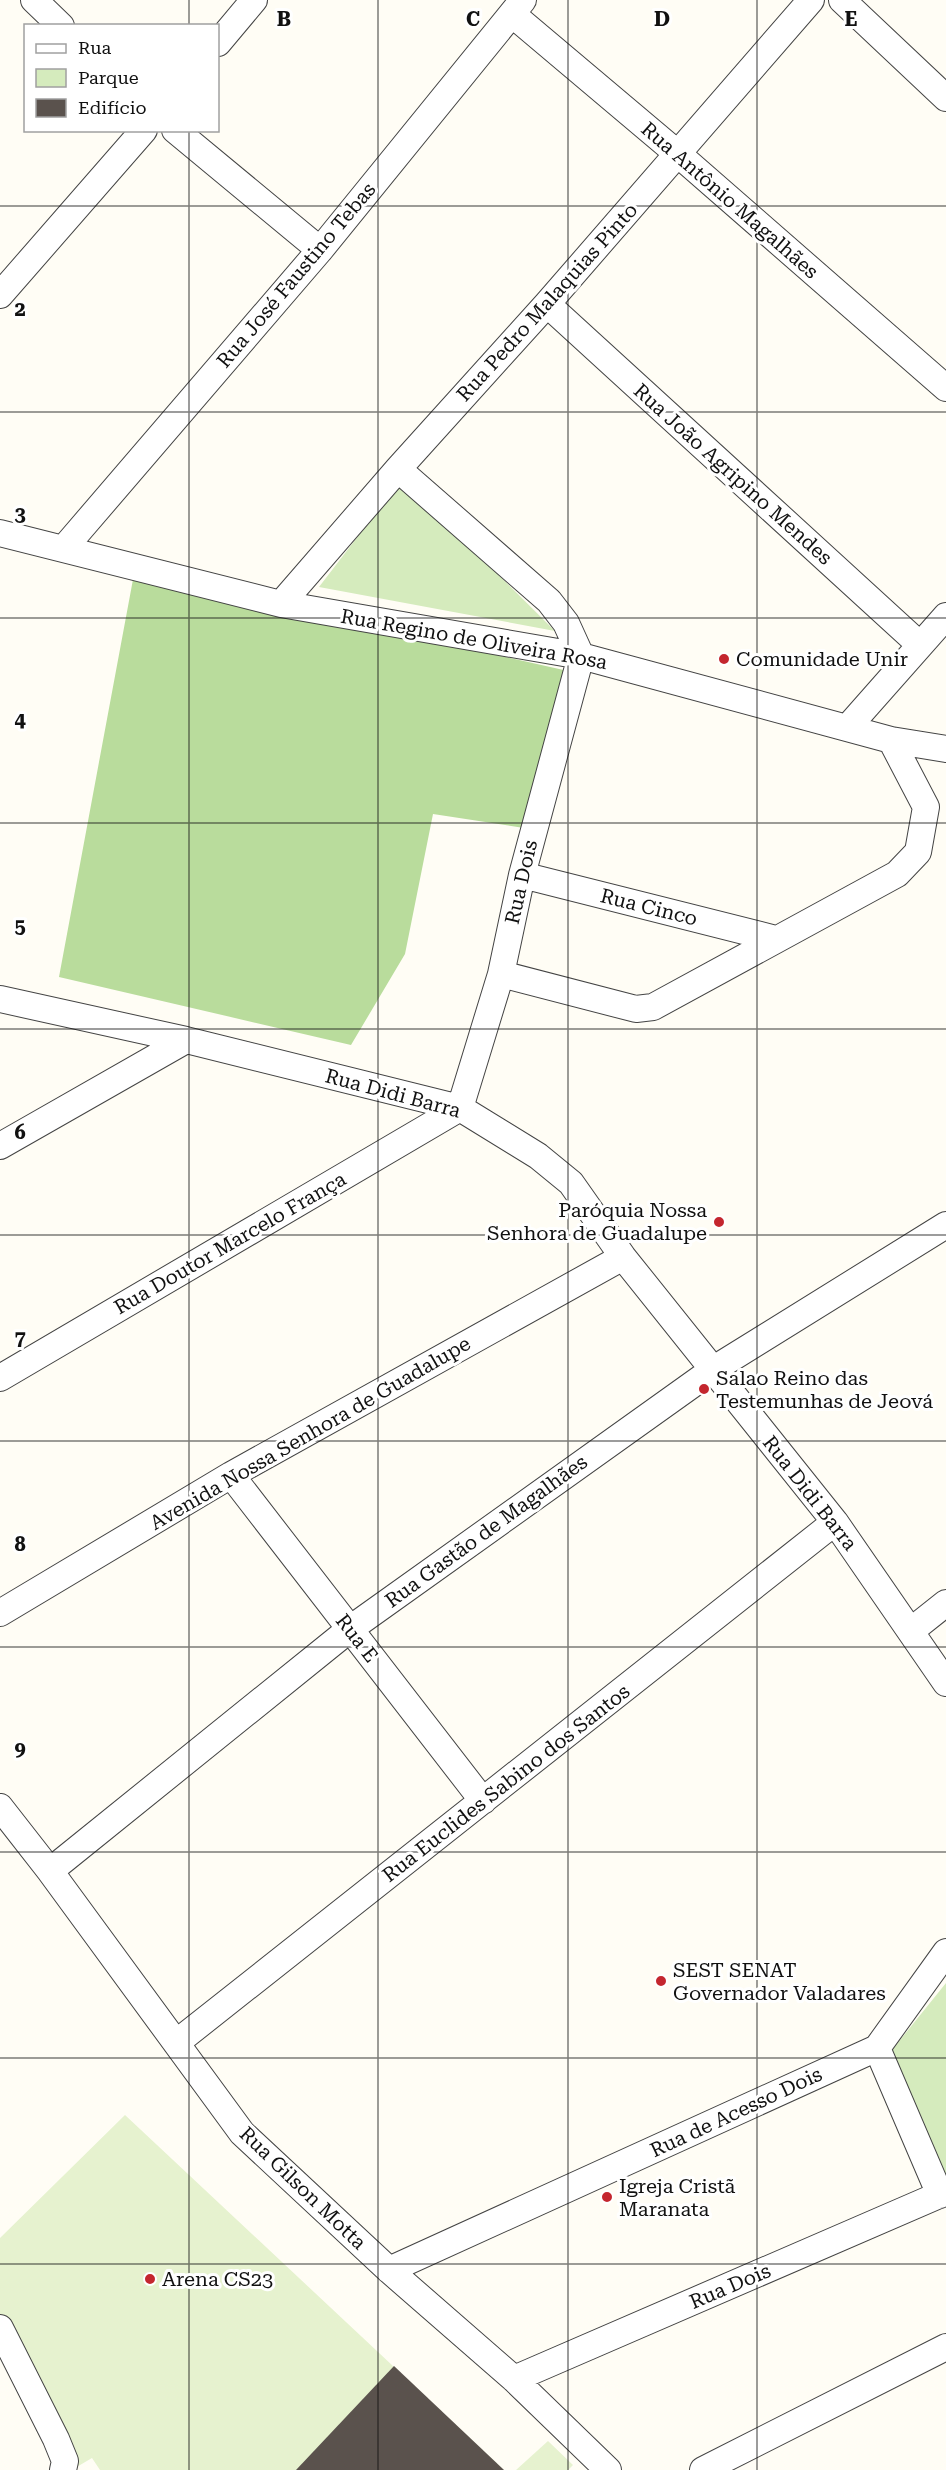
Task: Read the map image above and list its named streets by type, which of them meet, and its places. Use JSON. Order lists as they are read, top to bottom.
{
  "streets": {
    "street": [
      "Rua Antônio Magalhães",
      "Rua José Faustino Tebas",
      "Rua Pedro Malaquias Pinto",
      "Rua João Agripino Mendes",
      "Rua Regino de Oliveira Rosa",
      "Rua Dois",
      "Rua Cinco",
      "Rua Didi Barra",
      "Rua Doutor Marcelo França",
      "Avenida Nossa Senhora de Guadalupe",
      "Rua Gastão de Magalhães",
      "Rua E",
      "Rua Euclides Sabino dos Santos",
      "Rua de Acesso Dois",
      "Rua Gilson Motta"
    ]
  },
  "crossings": [
    ["Rua Antônio Magalhães", "Rua José Faustino Tebas"],
    ["Rua Antônio Magalhães", "Rua Pedro Malaquias Pinto"],
    ["Rua José Faustino Tebas", "Rua Regino de Oliveira Rosa"],
    ["Rua Pedro Malaquias Pinto", "Rua João Agripino Mendes"],
    ["Rua Pedro Malaquias Pinto", "Rua Regino de Oliveira Rosa"],
    ["Rua Regino de Oliveira Rosa", "Rua Dois"],
    ["Rua Dois", "Rua Cinco"],
    ["Rua Dois", "Rua Didi Barra"],
    ["Rua Dois", "Rua Doutor Marcelo França"],
    ["Rua Dois", "Rua Gilson Motta"],
    ["Rua Didi Barra", "Rua Doutor Marcelo França"],
    ["Rua Didi Barra", "Avenida Nossa Senhora de Guadalupe"],
    ["Rua Didi Barra", "Rua Gastão de Magalhães"],
    ["Rua Didi Barra", "Rua Euclides Sabino dos Santos"],
    ["Avenida Nossa Senhora de Guadalupe", "Rua E"],
    ["Rua Gastão de Magalhães", "Rua E"],
    ["Rua Gastão de Magalhães", "Rua Gilson Motta"],
    ["Rua E", "Rua Euclides Sabino dos Santos"],
    ["Rua Euclides Sabino dos Santos", "Rua Gilson Motta"],
    ["Rua de Acesso Dois", "Rua Gilson Motta"]
  ],
  "places": [
    "Comunidade Unir",
    "Paróquia Nossa Senhora de Guadalupe",
    "Salao Reino das Testemunhas de Jeová",
    "SEST SENAT Governador Valadares",
    "Igreja Cristã Maranata",
    "Arena CS23"
  ],
  "legend": ["Rua", "Parque", "Edifício"],
  "grid": {
    "columns": [
      "B",
      "C",
      "D",
      "E"
    ],
    "rows": [
      "2",
      "3",
      "4",
      "5",
      "6",
      "7",
      "8",
      "9"
    ]
  }
}
